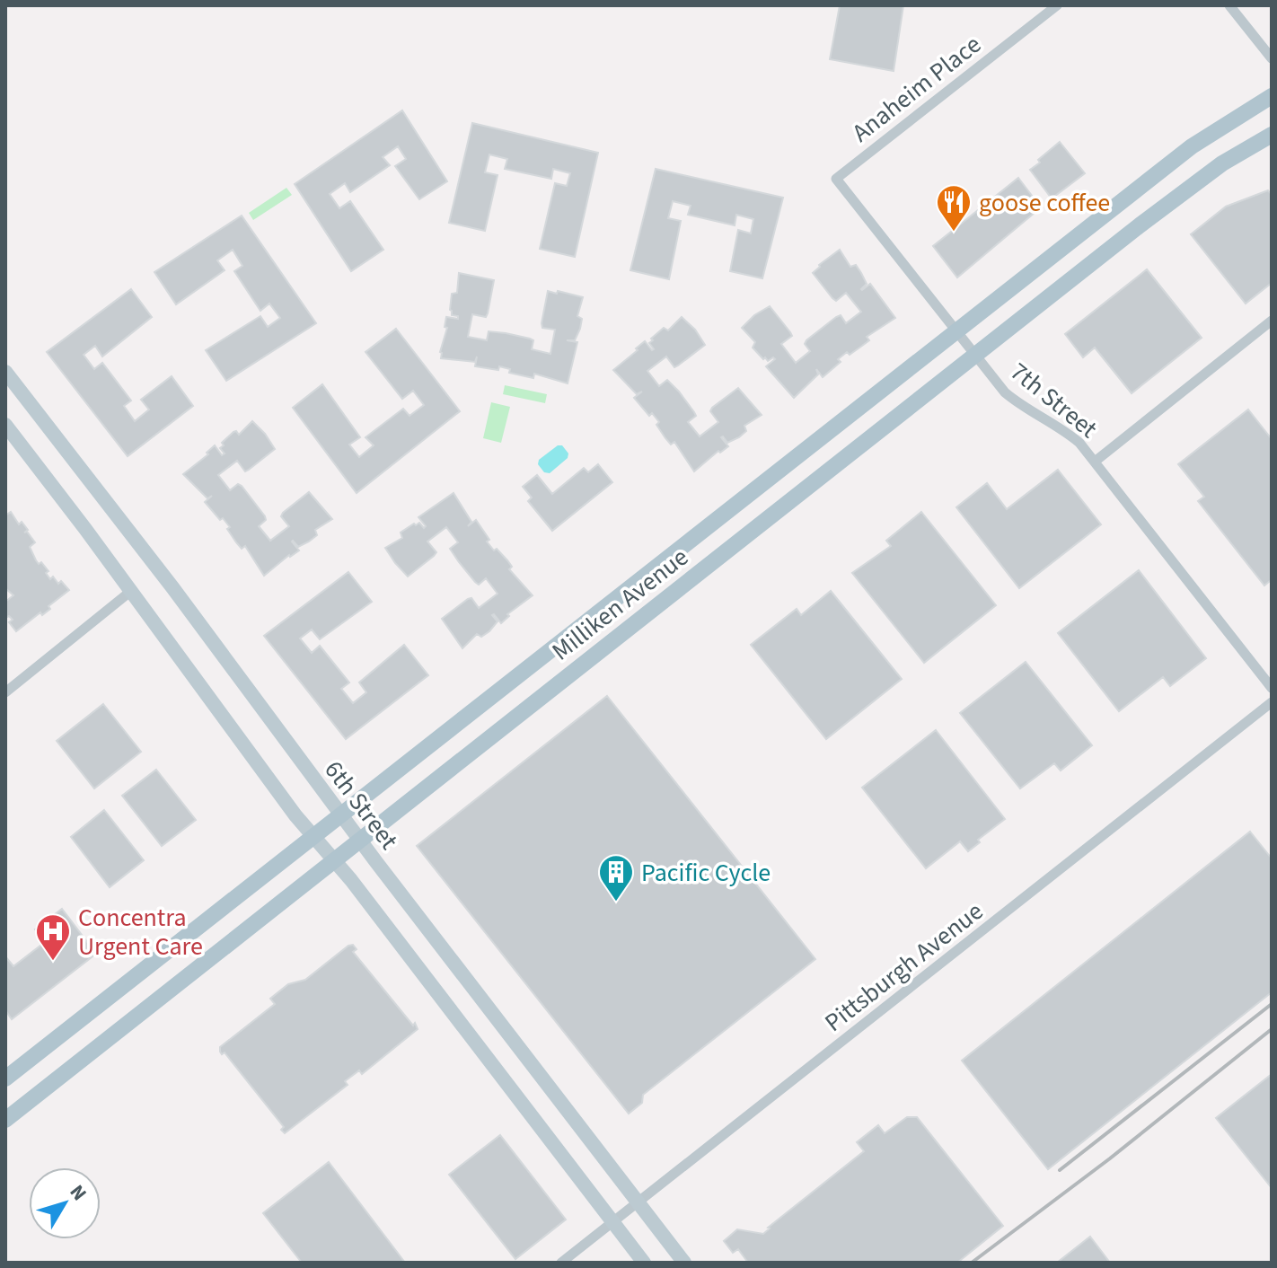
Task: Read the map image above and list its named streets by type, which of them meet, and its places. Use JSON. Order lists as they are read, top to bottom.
{
  "streets": {
    "main road": ["Milliken Avenue", "6th Street"],
    "street": ["Anaheim Place", "7th Street", "Pittsburgh Avenue"]
  },
  "crossings": [
    ["Anaheim Place", "7th Street"],
    ["7th Street", "Milliken Avenue"],
    ["Milliken Avenue", "6th Street"],
    ["6th Street", "Pittsburgh Avenue"]
  ],
  "places": {
    "restaurant": ["goose coffee"],
    "building": ["Pacific Cycle"],
    "hospital": ["Concentra Urgent Care"]
  },
  "north": "top right"
}
